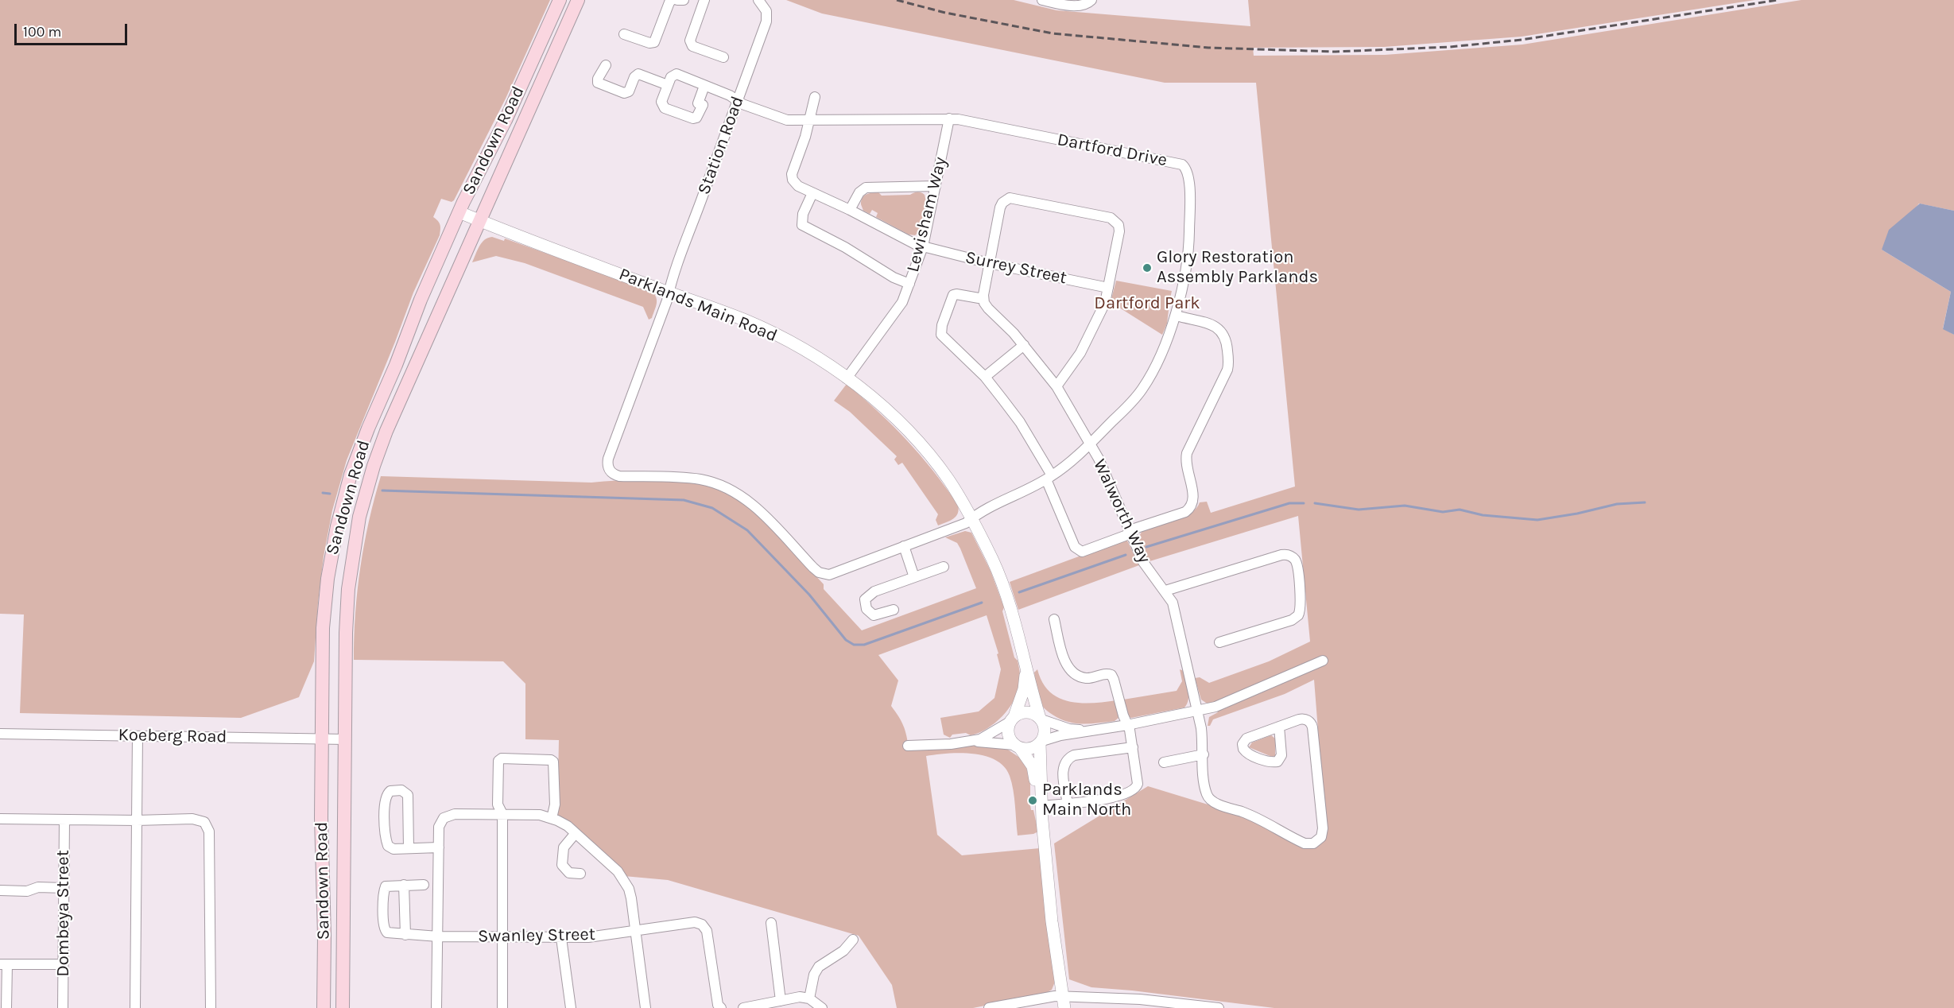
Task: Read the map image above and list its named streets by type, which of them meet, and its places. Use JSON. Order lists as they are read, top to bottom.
{
  "streets": {
    "main road": ["Sandown Road"],
    "street": [
      "Station Road",
      "Dartford Drive",
      "Lewisham Way",
      "Surrey Street",
      "Parklands Main Road",
      "Walworth Way",
      "Koeberg Road",
      "Dombeya Street",
      "Swanley Street"
    ]
  },
  "crossings": [
    ["Sandown Road", "Parklands Main Road"],
    ["Sandown Road", "Koeberg Road"],
    ["Station Road", "Dartford Drive"],
    ["Station Road", "Parklands Main Road"],
    ["Dartford Drive", "Lewisham Way"],
    ["Dartford Drive", "Surrey Street"],
    ["Dartford Drive", "Parklands Main Road"],
    ["Dartford Drive", "Walworth Way"],
    ["Lewisham Way", "Surrey Street"],
    ["Lewisham Way", "Parklands Main Road"]
  ],
  "parks": ["Dartford Park"],
  "places": ["Glory Restoration Assembly Parklands", "Parklands Main North"],
  "scale_bar": "100 m"
}
